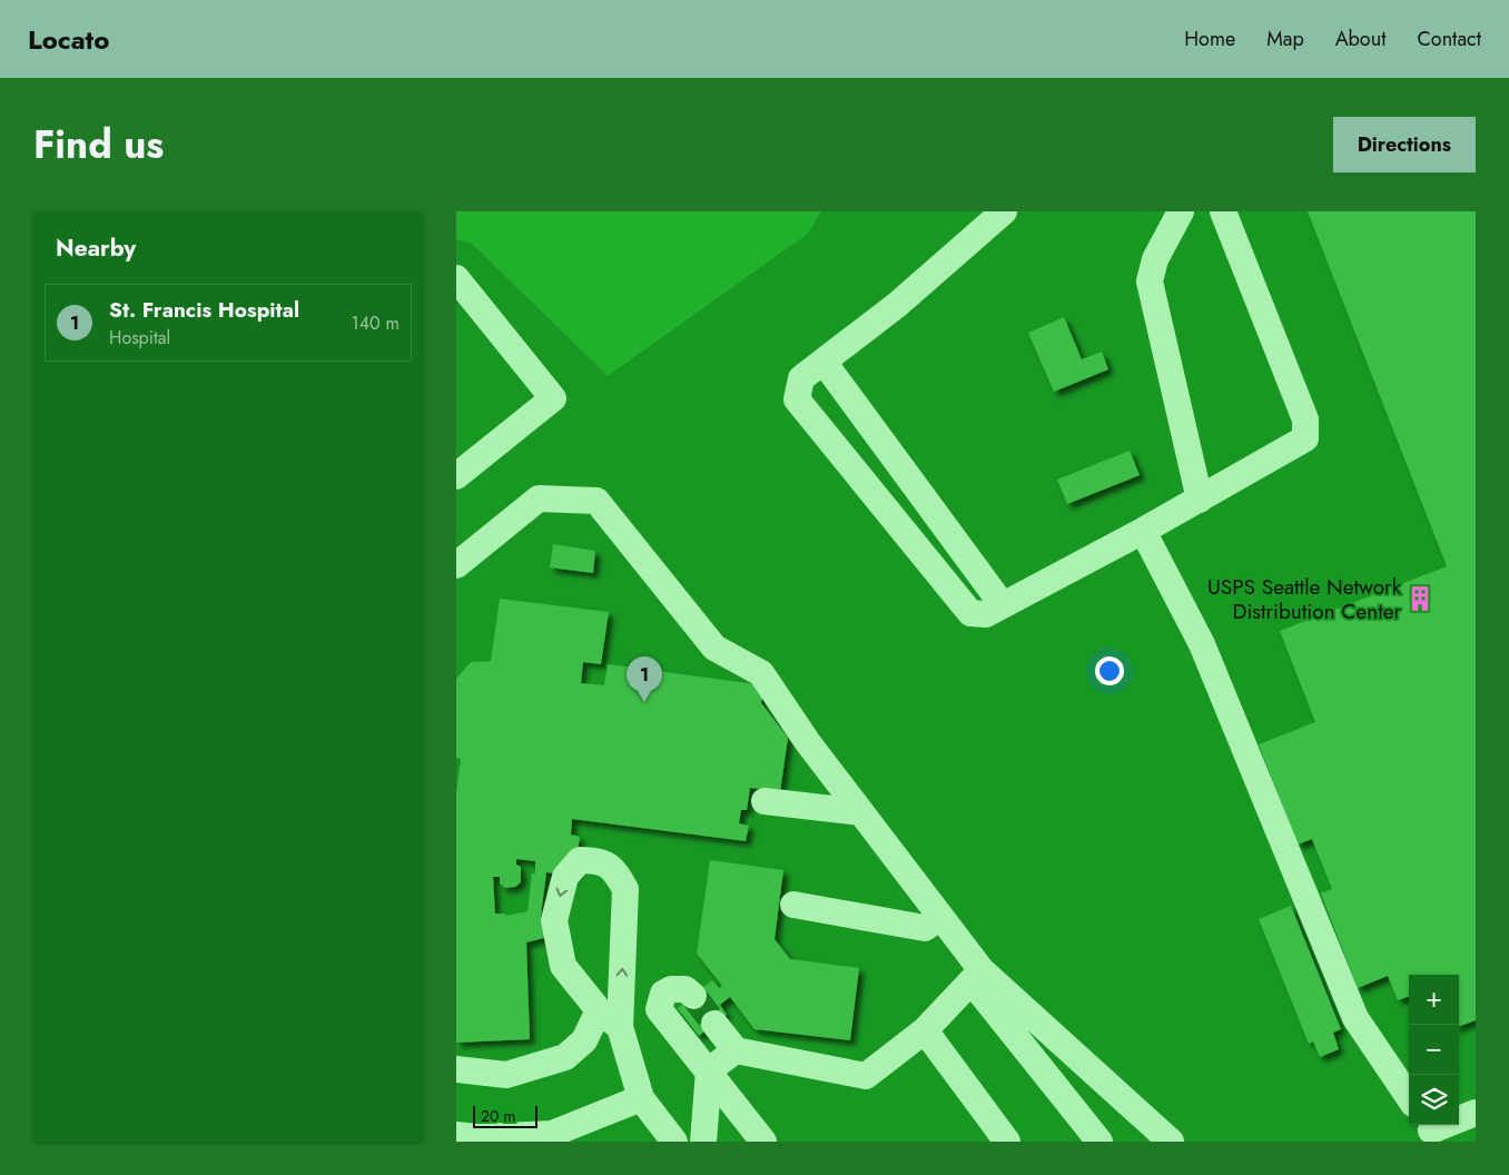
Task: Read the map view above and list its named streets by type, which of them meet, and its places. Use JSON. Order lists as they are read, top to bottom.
{
  "places": {
    "building": ["USPS Seattle Network Distribution Center"]
  },
  "scale_bar": "20 m",
  "page": {
    "header": "Locato",
    "nav": [
      "Home",
      "Map",
      "About",
      "Contact"
    ],
    "title": "Find us",
    "buttons": "Directions",
    "heading": "Nearby",
    "list": [
      {
        "mark": "1",
        "name": "St. Francis Hospital",
        "note": "Hospital",
        "value": "140 m"
      }
    ],
    "pins": "1",
    "map_buttons": ["+", "−"],
    "scale": "20 m"
  }
}
